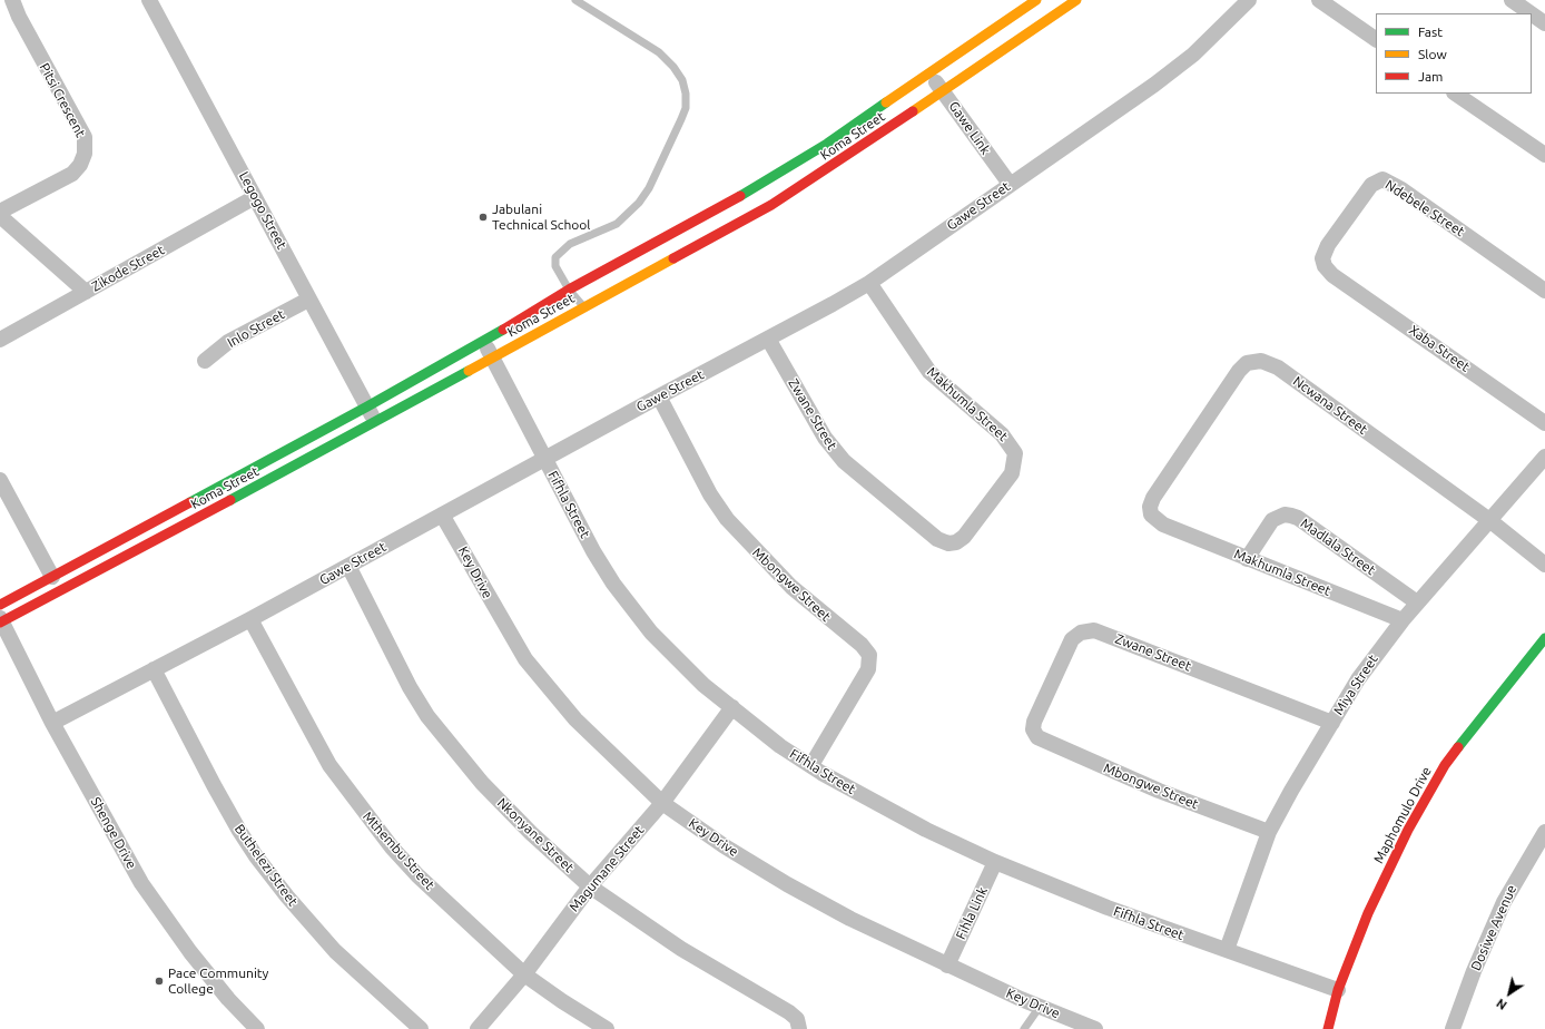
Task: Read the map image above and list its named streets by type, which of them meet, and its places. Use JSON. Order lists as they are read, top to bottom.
{
  "streets": {
    "main road": ["Koma Street", "Maphomulo Drive"],
    "street": [
      "Pitsi Crescent",
      "Gawe Link",
      "Gawe Street",
      "Ndebele Street",
      "Legogo Street",
      "Zikode Street",
      "Inlo Street",
      "Xaba Street",
      "Makhumla Street",
      "Ncwana Street",
      "Zwane Street",
      "Fifhla Street",
      "Madlala Street",
      "Key Drive",
      "Mbongwe Street",
      "Miya Street",
      "Shenge Drive",
      "Nkonyane Street",
      "Mthembu Street",
      "Buthelezi Street",
      "Magumane Street",
      "Fihla Link",
      "Dosiwe Avenue"
    ]
  },
  "crossings": [
    ["Gawe Link", "Koma Street"],
    ["Gawe Link", "Gawe Street"],
    ["Koma Street", "Legogo Street"],
    ["Koma Street", "Fifhla Street"],
    ["Koma Street", "Shenge Drive"],
    ["Gawe Street", "Makhumla Street"],
    ["Gawe Street", "Zwane Street"],
    ["Gawe Street", "Fifhla Street"],
    ["Gawe Street", "Key Drive"],
    ["Gawe Street", "Mbongwe Street"],
    ["Gawe Street", "Shenge Drive"],
    ["Gawe Street", "Nkonyane Street"],
    ["Gawe Street", "Mthembu Street"],
    ["Gawe Street", "Buthelezi Street"],
    ["Ndebele Street", "Xaba Street"],
    ["Legogo Street", "Zikode Street"],
    ["Legogo Street", "Inlo Street"],
    ["Makhumla Street", "Ncwana Street"],
    ["Makhumla Street", "Zwane Street"],
    ["Makhumla Street", "Madlala Street"],
    ["Makhumla Street", "Miya Street"],
    ["Ncwana Street", "Miya Street"],
    ["Zwane Street", "Mbongwe Street"],
    ["Zwane Street", "Miya Street"],
    ["Fifhla Street", "Mbongwe Street"],
    ["Fifhla Street", "Miya Street"],
    ["Fifhla Street", "Maphomulo Drive"],
    ["Fifhla Street", "Magumane Street"],
    ["Fifhla Street", "Fihla Link"],
    ["Madlala Street", "Miya Street"],
    ["Key Drive", "Magumane Street"],
    ["Key Drive", "Fihla Link"],
    ["Mbongwe Street", "Miya Street"],
    ["Nkonyane Street", "Magumane Street"],
    ["Mthembu Street", "Magumane Street"]
  ],
  "places": ["Jabulani Technical School", "Pace Community College"],
  "legend": ["Fast", "Slow", "Jam"],
  "north": "bottom left"
}
